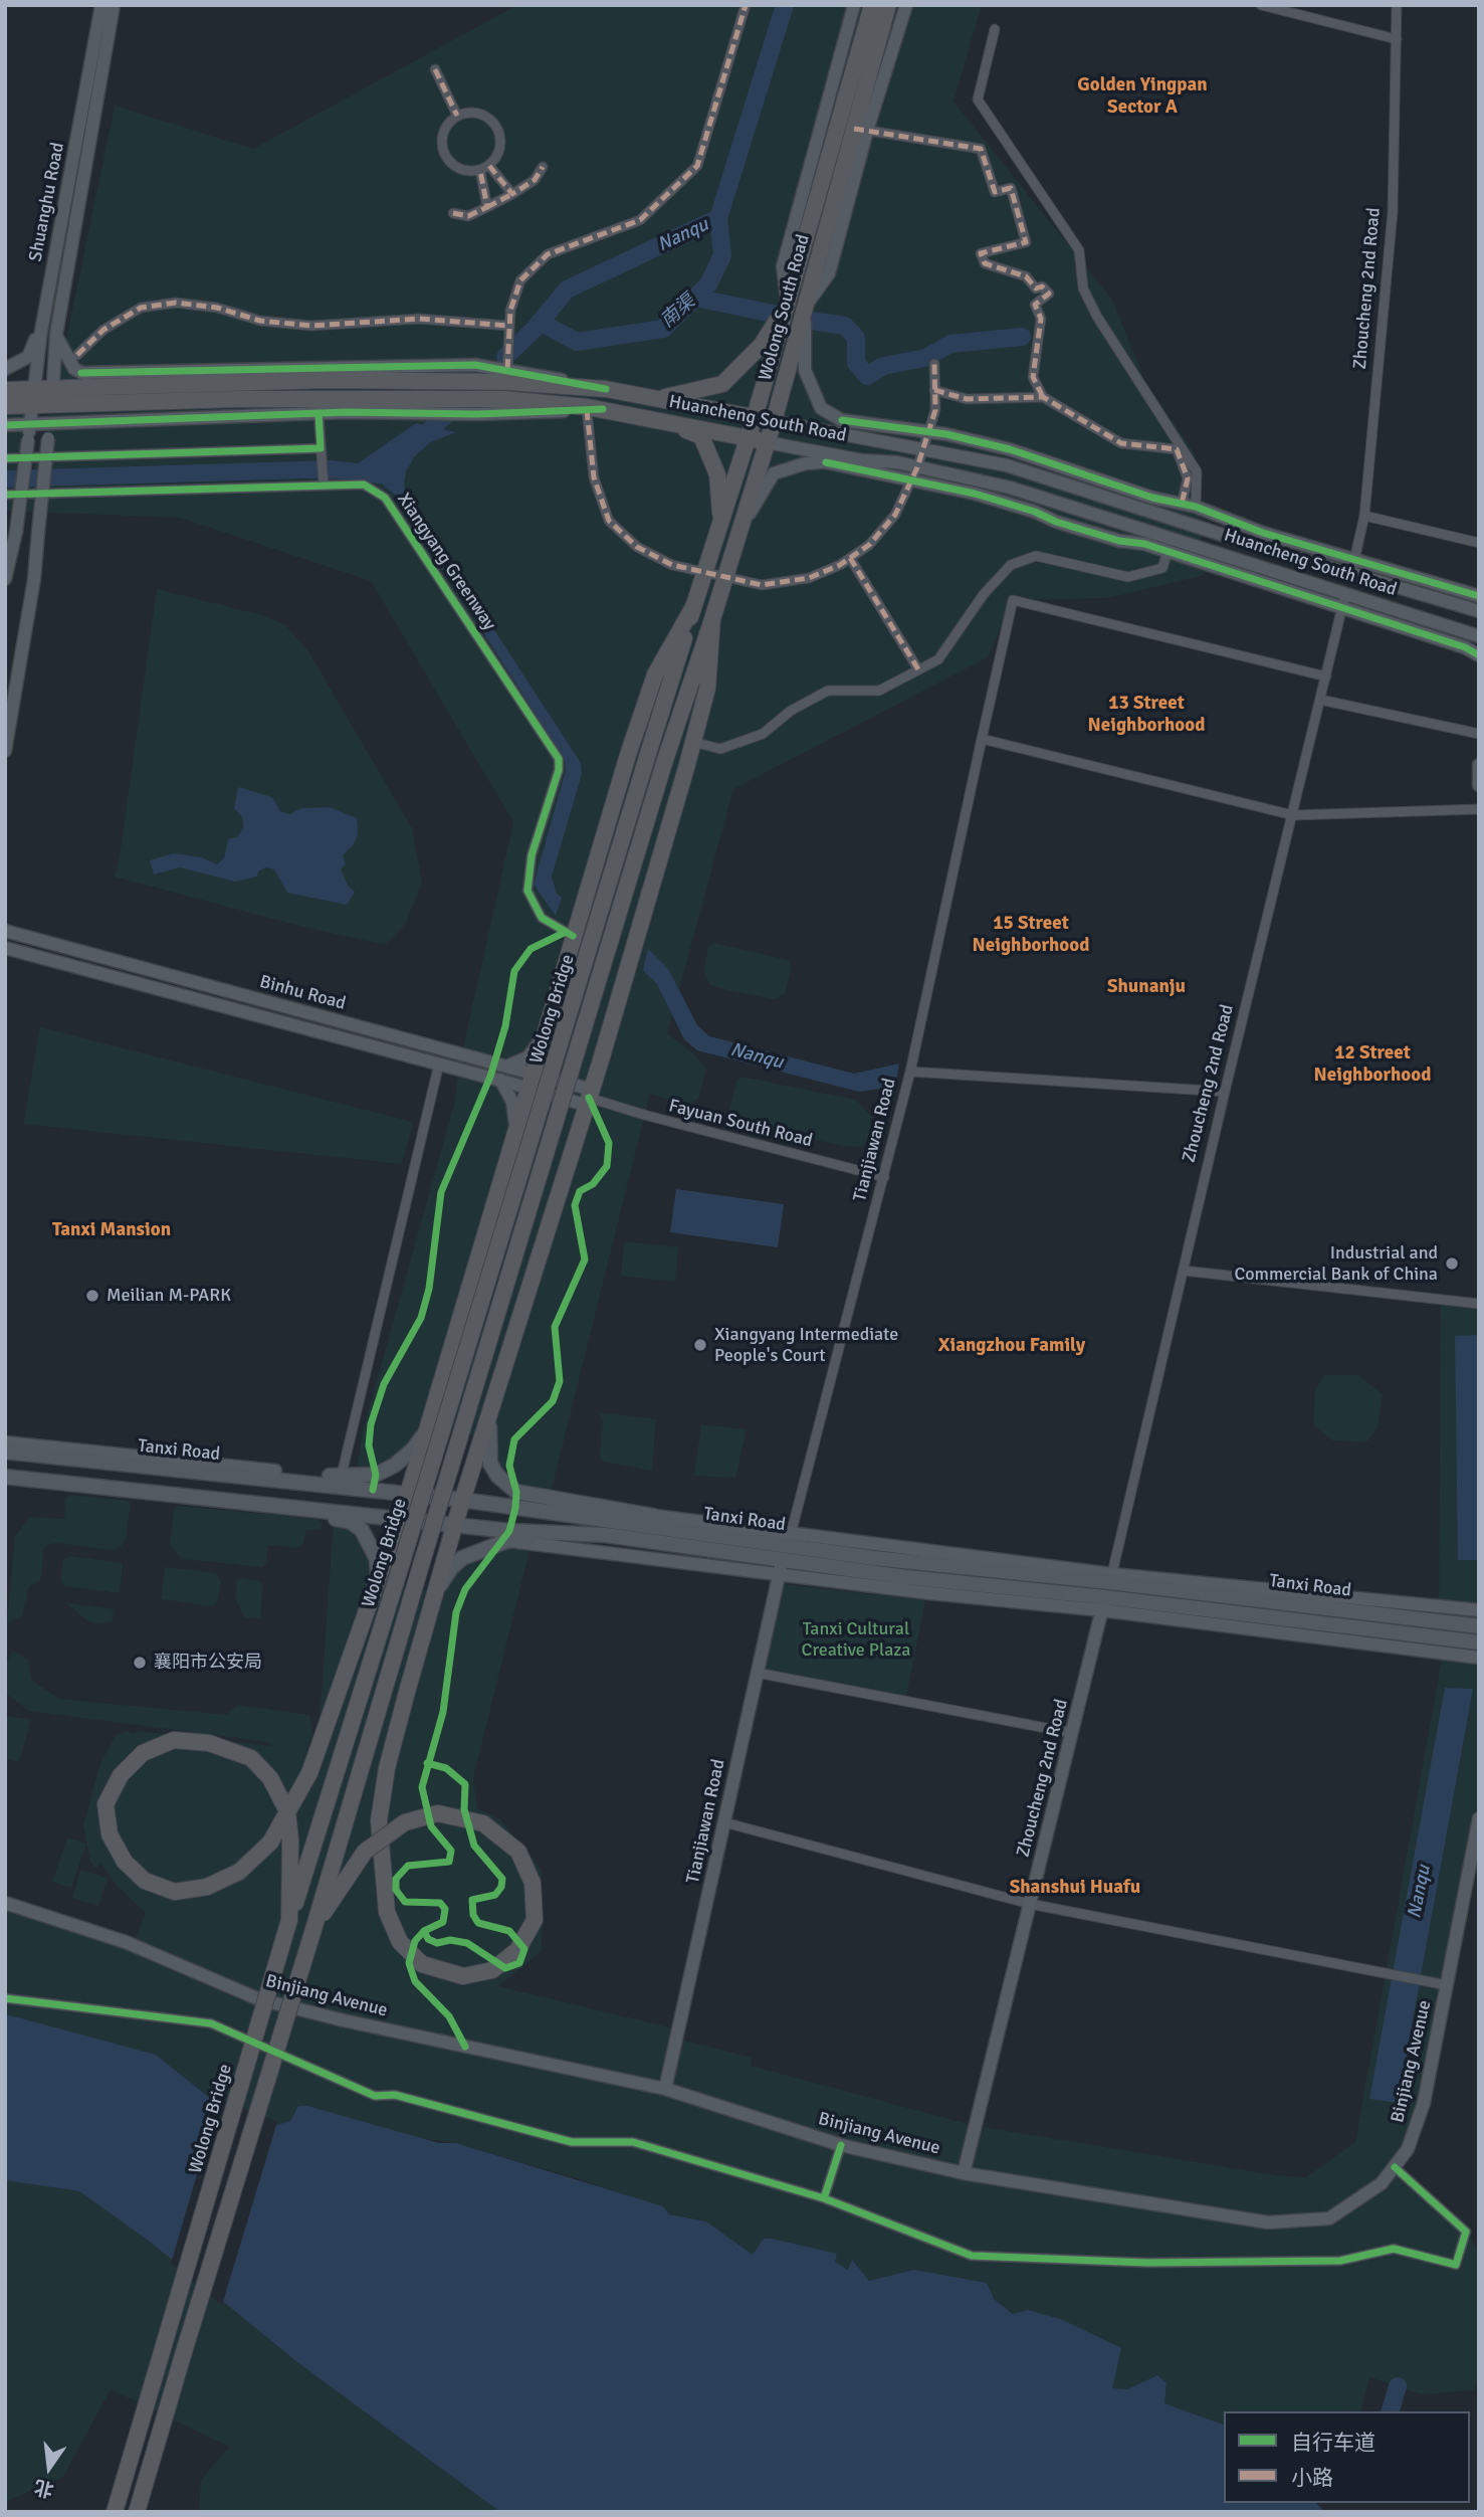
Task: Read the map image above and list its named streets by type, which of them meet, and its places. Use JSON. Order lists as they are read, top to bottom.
{
  "streets": {
    "highway": ["Wolong South Road", "Huancheng South Road", "Wolong Bridge"],
    "main road": ["Tanxi Road"],
    "street": [
      "Shuanghu Road",
      "Zhoucheng 2nd Road",
      "Xiangyang Greenway",
      "Binhu Road",
      "Fayuan South Road",
      "Tianjiawan Road",
      "Binjiang Avenue"
    ]
  },
  "crossings": [
    ["Shuanghu Road", "Huancheng South Road"],
    ["Zhoucheng 2nd Road", "Huancheng South Road"],
    ["Zhoucheng 2nd Road", "Tianjiawan Road"],
    ["Zhoucheng 2nd Road", "Tanxi Road"],
    ["Zhoucheng 2nd Road", "Binjiang Avenue"],
    ["Wolong South Road", "Huancheng South Road"],
    ["Wolong South Road", "Wolong Bridge"],
    ["Binhu Road", "Fayuan South Road"],
    ["Fayuan South Road", "Tianjiawan Road"],
    ["Tianjiawan Road", "Tanxi Road"],
    ["Tianjiawan Road", "Binjiang Avenue"]
  ],
  "districts": [
    "Golden Yingpan Sector A",
    "13 Street Neighborhood",
    "15 Street Neighborhood",
    "Shunanju",
    "12 Street Neighborhood",
    "Tanxi Mansion",
    "Xiangzhou Family",
    "Shanshui Huafu"
  ],
  "water": ["Nanqu", "南渠"],
  "parks": ["Tanxi Cultural Creative Plaza"],
  "places": [
    "Industrial and Commercial Bank of China",
    "Meilian M-PARK",
    "Xiangyang Intermediate People's Court",
    "襄阳市公安局"
  ],
  "legend": ["自行车道", "小路"],
  "north": "bottom"
}
